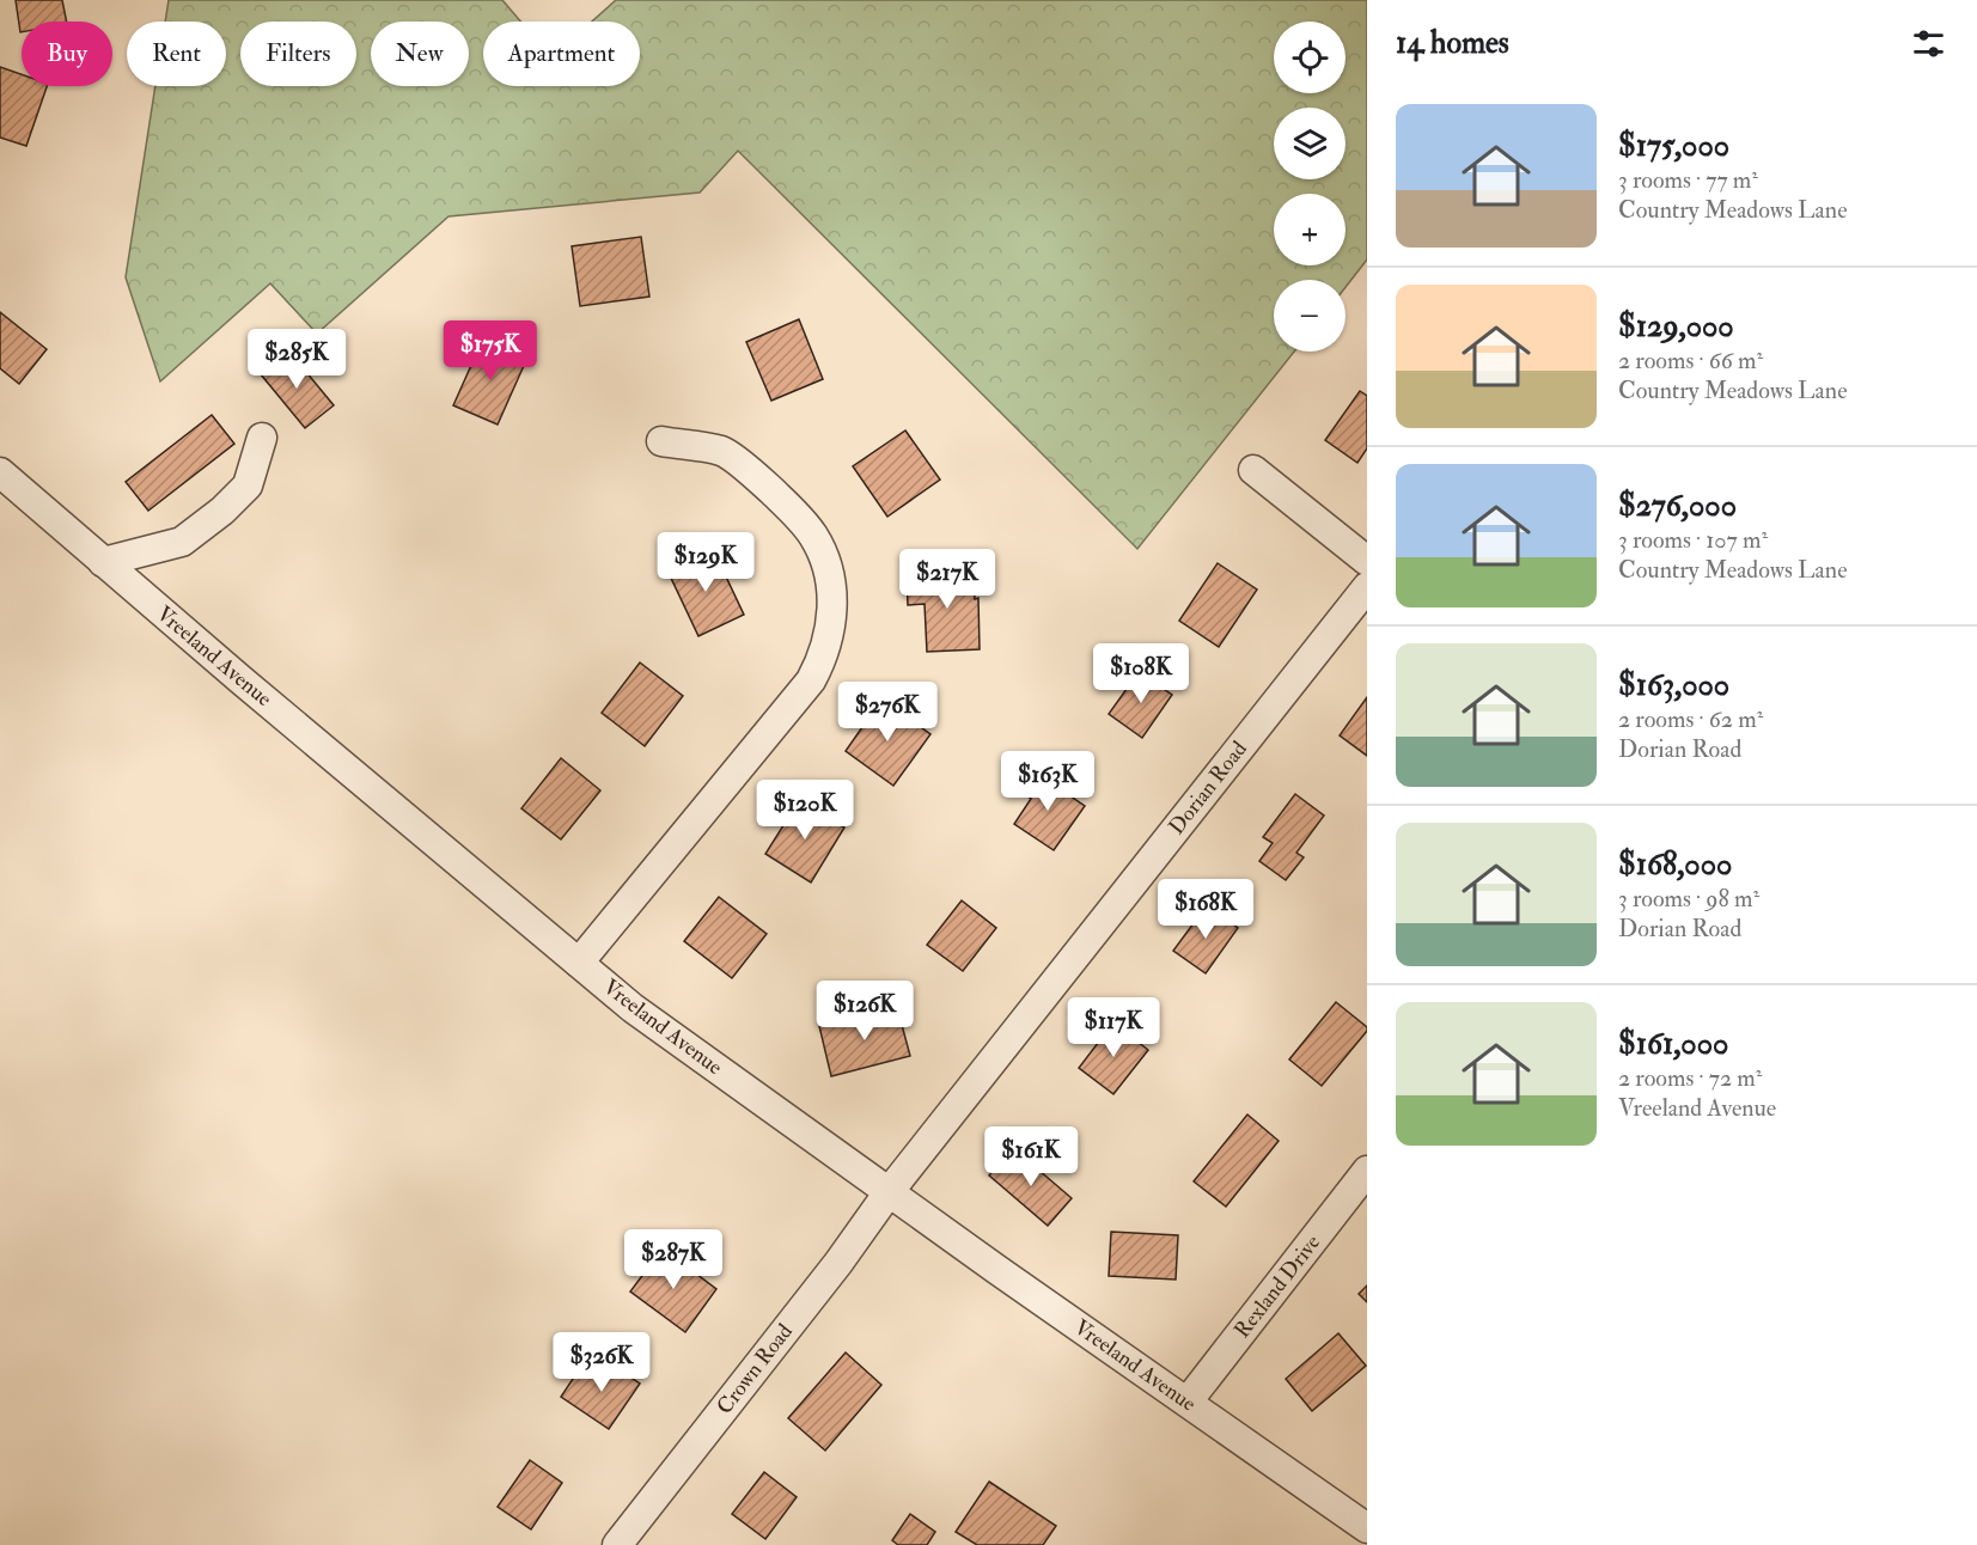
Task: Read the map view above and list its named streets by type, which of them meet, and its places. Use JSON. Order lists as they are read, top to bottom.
{
  "streets": {
    "street": [
      "Vreeland Avenue",
      "Dorian Road",
      "Rexland Drive",
      "Crown Road"
    ]
  },
  "crossings": [
    ["Vreeland Avenue", "Dorian Road"],
    ["Vreeland Avenue", "Rexland Drive"],
    ["Vreeland Avenue", "Crown Road"],
    ["Dorian Road", "Crown Road"]
  ],
  "page": {
    "heading": "14 homes",
    "map_buttons": ["+", "−"],
    "chip": [
      "Buy",
      "Rent",
      "Filters",
      "New",
      "Apartment"
    ],
    "list": [
      {
        "name": "$175,000",
        "note": "3 rooms · 77 m² · Country Meadows Lane"
      },
      {
        "name": "$129,000",
        "note": "2 rooms · 66 m² · Country Meadows Lane"
      },
      {
        "name": "$276,000",
        "note": "3 rooms · 107 m² · Country Meadows Lane"
      },
      {
        "name": "$163,000",
        "note": "2 rooms · 62 m² · Dorian Road"
      },
      {
        "name": "$168,000",
        "note": "3 rooms · 98 m² · Dorian Road"
      },
      {
        "name": "$161,000",
        "note": "2 rooms · 72 m² · Vreeland Avenue"
      }
    ],
    "price": [
      "$175K",
      "$285K",
      "$129K",
      "$217K",
      "$108K",
      "$276K",
      "$163K",
      "$120K",
      "$168K",
      "$126K",
      "$117K",
      "$161K",
      "$287K",
      "$326K"
    ]
  }
}
